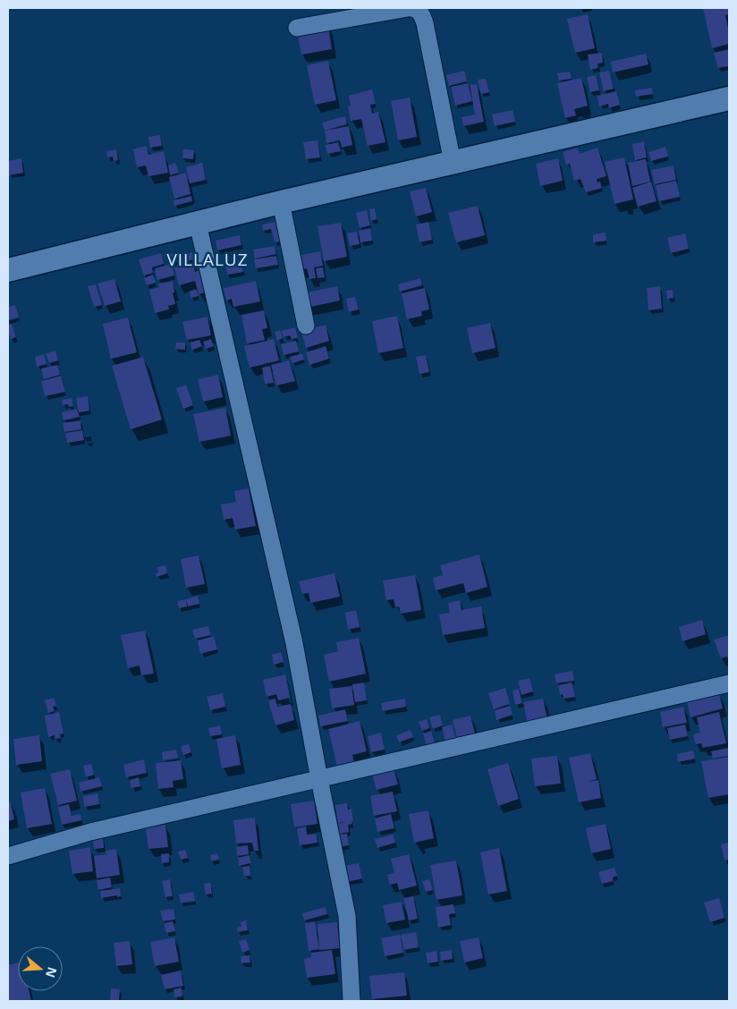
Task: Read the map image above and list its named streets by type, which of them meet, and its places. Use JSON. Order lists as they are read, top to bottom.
{
  "districts": ["VILLALUZ"],
  "north": "right"
}
